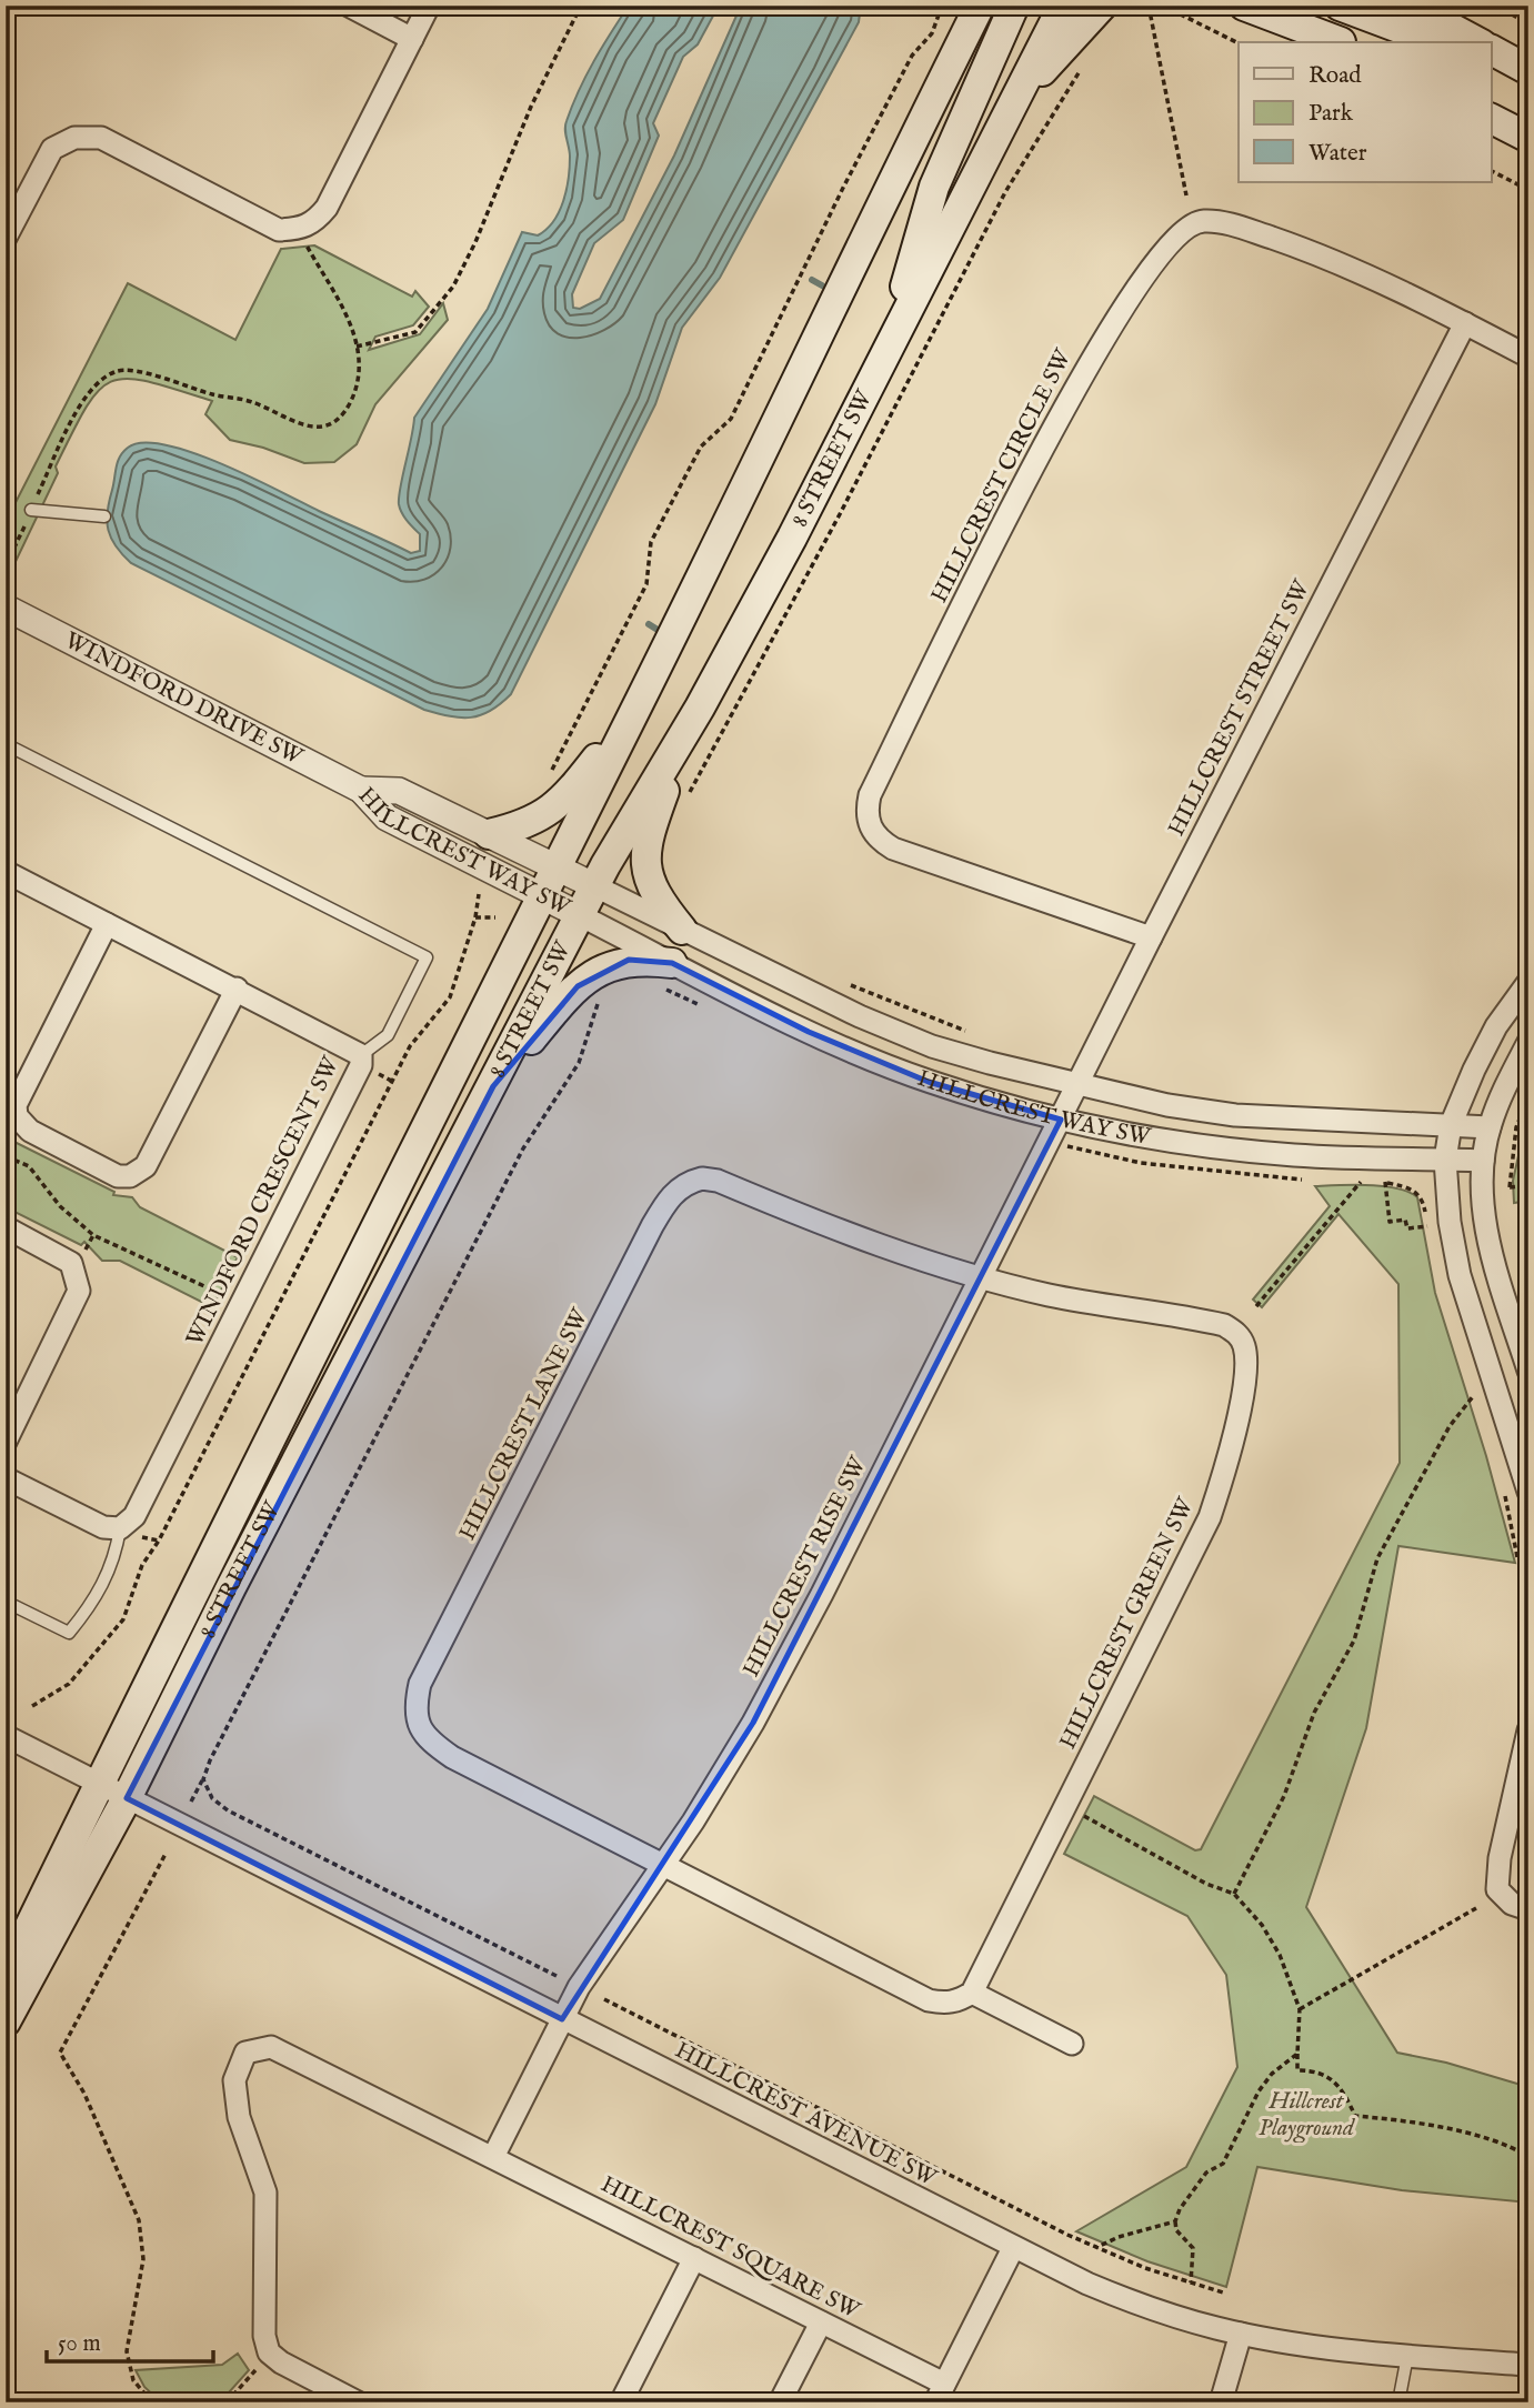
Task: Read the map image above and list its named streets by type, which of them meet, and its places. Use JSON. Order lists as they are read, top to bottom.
{
  "streets": {
    "main road": ["8 STREET SW"],
    "street": [
      "HILLCREST CIRCLE SW",
      "WINDFORD DRIVE SW",
      "HILLCREST STREET SW",
      "HILLCREST WAY SW",
      "WINDFORD CRESCENT SW",
      "HILLCREST LANE SW",
      "HILLCREST RISE SW",
      "HILLCREST GREEN SW",
      "HILLCREST AVENUE SW",
      "HILLCREST SQUARE SW"
    ]
  },
  "crossings": [
    ["8 STREET SW", "HILLCREST WAY SW"],
    ["8 STREET SW", "HILLCREST AVENUE SW"],
    ["HILLCREST CIRCLE SW", "HILLCREST STREET SW"],
    ["WINDFORD DRIVE SW", "HILLCREST WAY SW"],
    ["HILLCREST STREET SW", "HILLCREST WAY SW"],
    ["HILLCREST STREET SW", "HILLCREST RISE SW"],
    ["HILLCREST WAY SW", "HILLCREST RISE SW"],
    ["HILLCREST LANE SW", "HILLCREST RISE SW"],
    ["HILLCREST LANE SW", "HILLCREST GREEN SW"],
    ["HILLCREST RISE SW", "HILLCREST GREEN SW"],
    ["HILLCREST RISE SW", "HILLCREST AVENUE SW"],
    ["HILLCREST AVENUE SW", "HILLCREST SQUARE SW"]
  ],
  "parks": ["Hillcrest Playground"],
  "legend": ["Road", "Park", "Water"],
  "scale_bar": "50 m"
}
